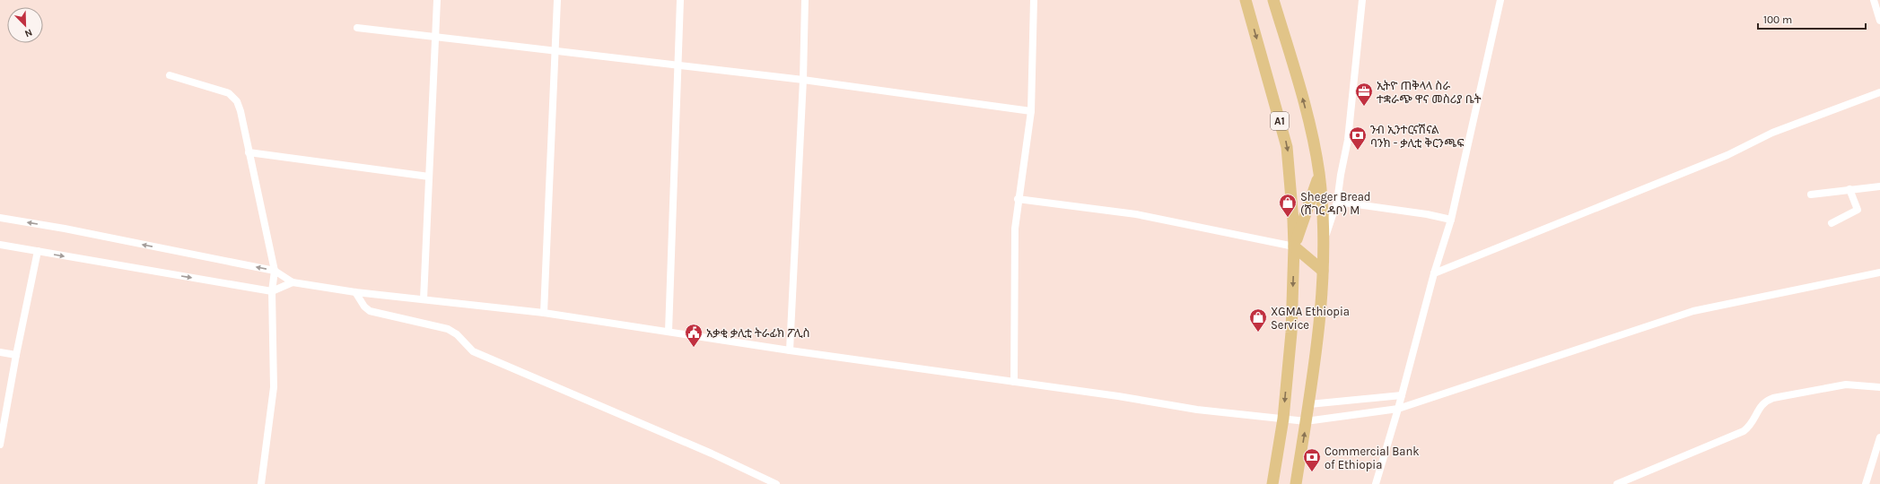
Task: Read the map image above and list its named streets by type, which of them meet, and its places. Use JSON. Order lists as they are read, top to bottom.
{
  "streets": {
    "main road": ["A1"]
  },
  "places": {
    "office": ["ኢትዮ ጠቅላላ ስራ ተቋራጭ ዋና መስሪያ ቤት"],
    "bank": ["ንብ ኢንተርናሽናል ባንክ - ቃሊቲ ቅርንጫፍ", "Commercial Bank of Ethiopia"],
    "shop": ["Sheger Bread (ሸገር ዳቦ) M", "XGMA Ethiopia Service"],
    "public building": ["አቃቂ ቃሊቲ ትራፊክ ፖሊስ"]
  },
  "scale_bar": "100 m",
  "north": "bottom right"
}
